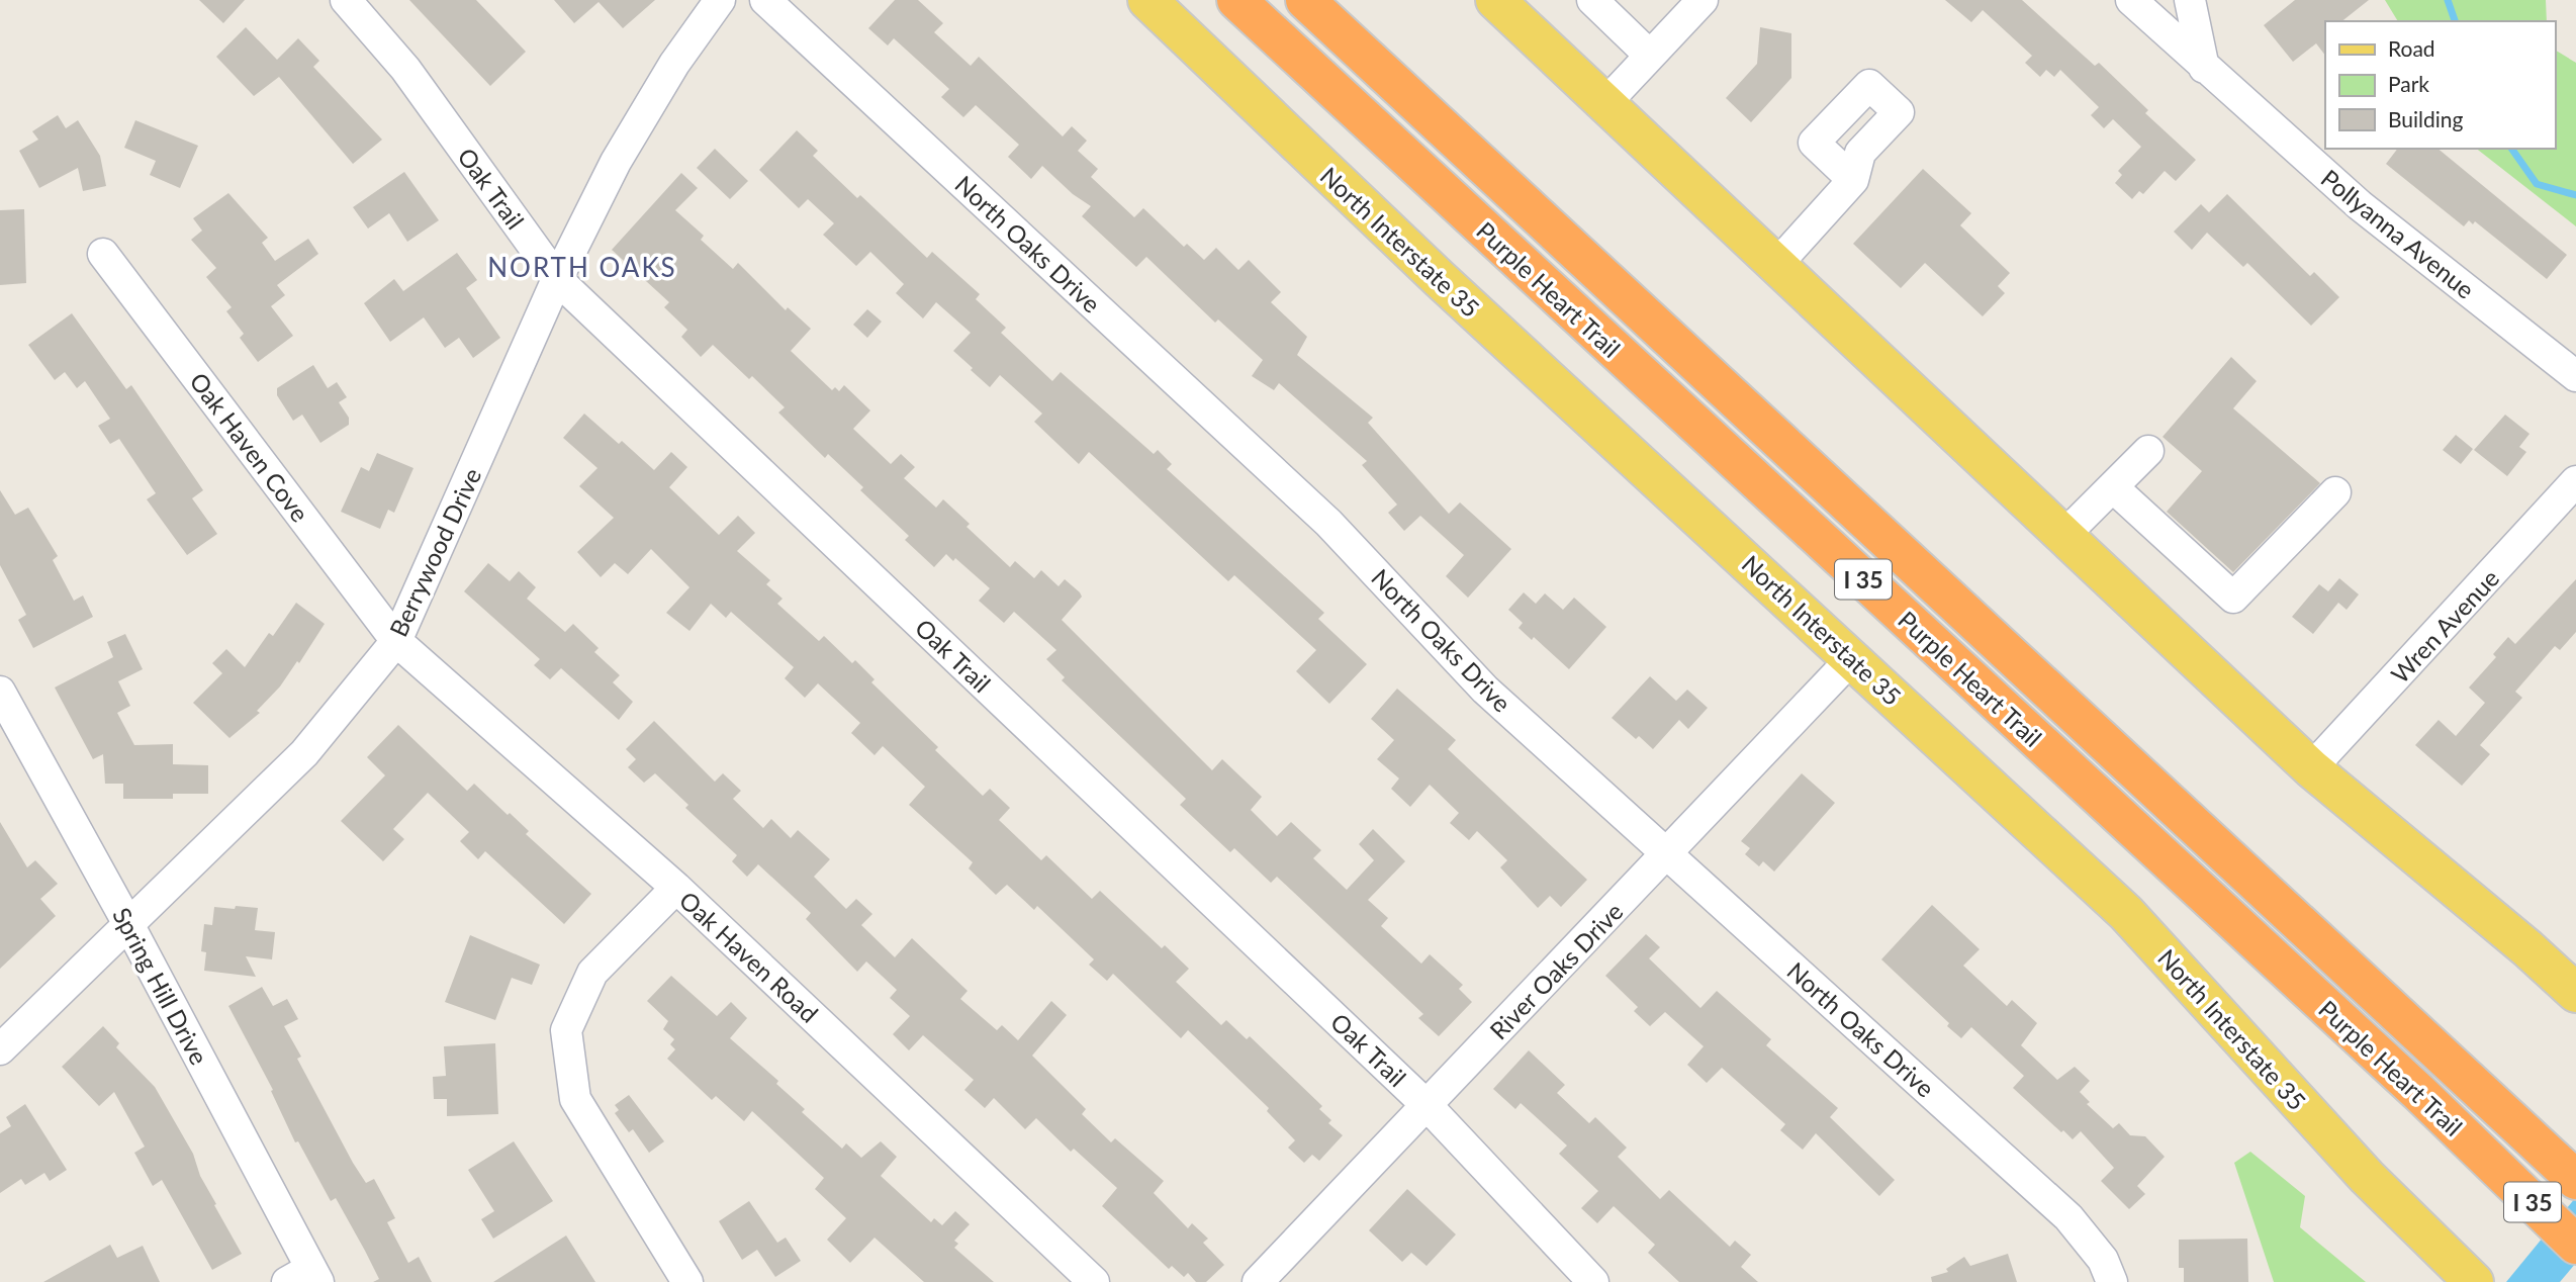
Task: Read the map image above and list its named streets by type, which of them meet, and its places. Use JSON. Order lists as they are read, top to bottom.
{
  "streets": {
    "highway": ["Purple Heart Trail", "I 35"],
    "main road": ["North Interstate 35"],
    "street": [
      "Oak Trail",
      "Pollyanna Avenue",
      "North Oaks Drive",
      "Oak Haven Cove",
      "Berrywood Drive",
      "Wren Avenue",
      "Oak Haven Road",
      "River Oaks Drive",
      "Spring Hill Drive"
    ]
  },
  "crossings": [
    ["Oak Trail", "Berrywood Drive"],
    ["Oak Trail", "River Oaks Drive"],
    ["North Interstate 35", "River Oaks Drive"],
    ["North Oaks Drive", "River Oaks Drive"],
    ["Oak Haven Cove", "Berrywood Drive"],
    ["Oak Haven Cove", "Oak Haven Road"],
    ["Berrywood Drive", "Oak Haven Road"],
    ["Berrywood Drive", "Spring Hill Drive"]
  ],
  "districts": ["NORTH OAKS"],
  "legend": ["Road", "Park", "Building"]
}
